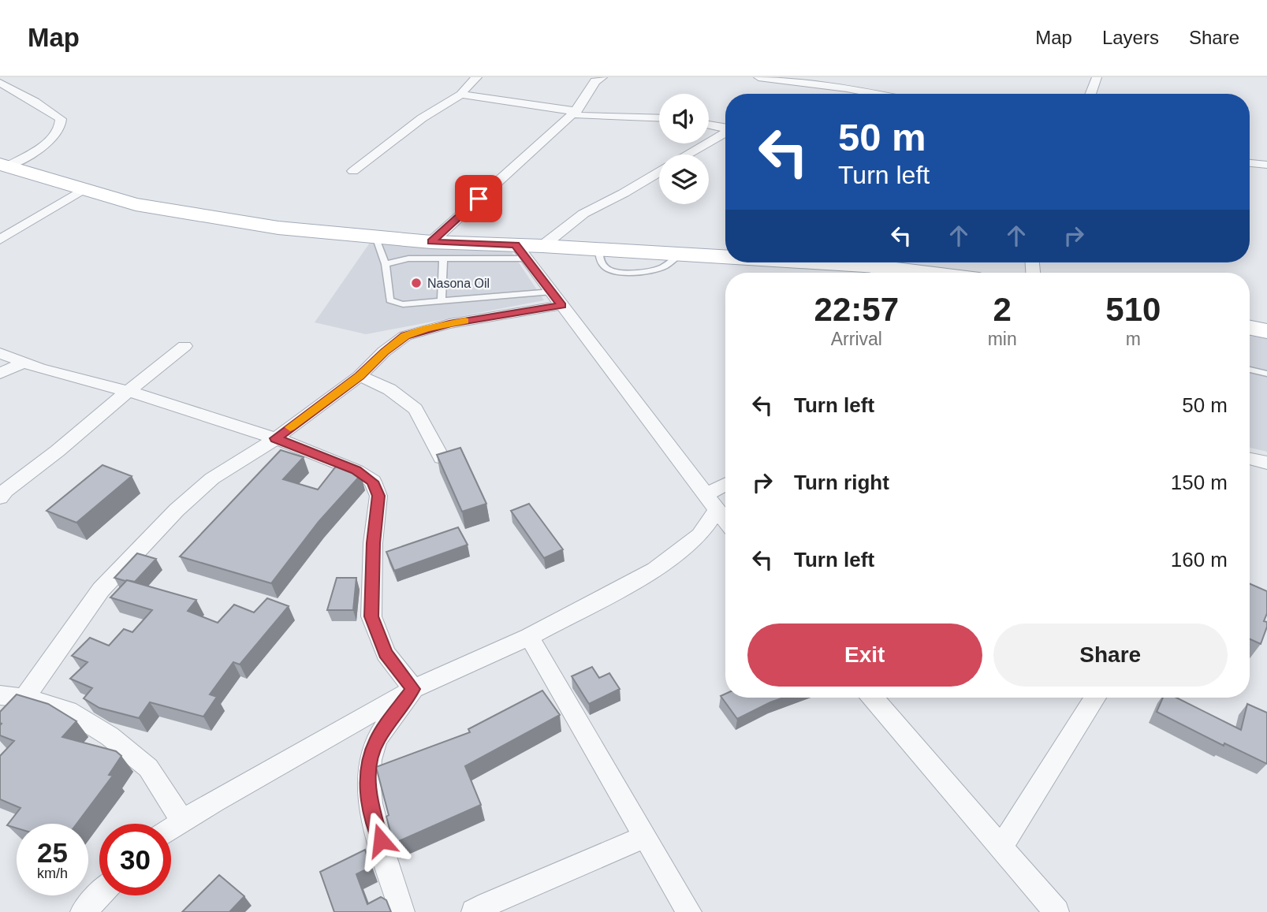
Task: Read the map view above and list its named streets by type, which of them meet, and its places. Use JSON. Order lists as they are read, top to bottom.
{
  "places": ["Nasona Oil"],
  "page": {
    "header": "Map",
    "nav": ["Map", "Layers", "Share"],
    "turn": ["50 m", "Turn left"],
    "eta": [
      "22:57",
      "Arrival",
      "2",
      "min",
      "510",
      "m"
    ],
    "list": [
      {
        "name": "Turn left",
        "value": "50 m"
      },
      {
        "name": "Turn right",
        "value": "150 m"
      },
      {
        "name": "Turn left",
        "value": "160 m"
      }
    ],
    "buttons": ["Exit", "Share"],
    "speed": "25 km/h",
    "limit": "30"
  }
}
